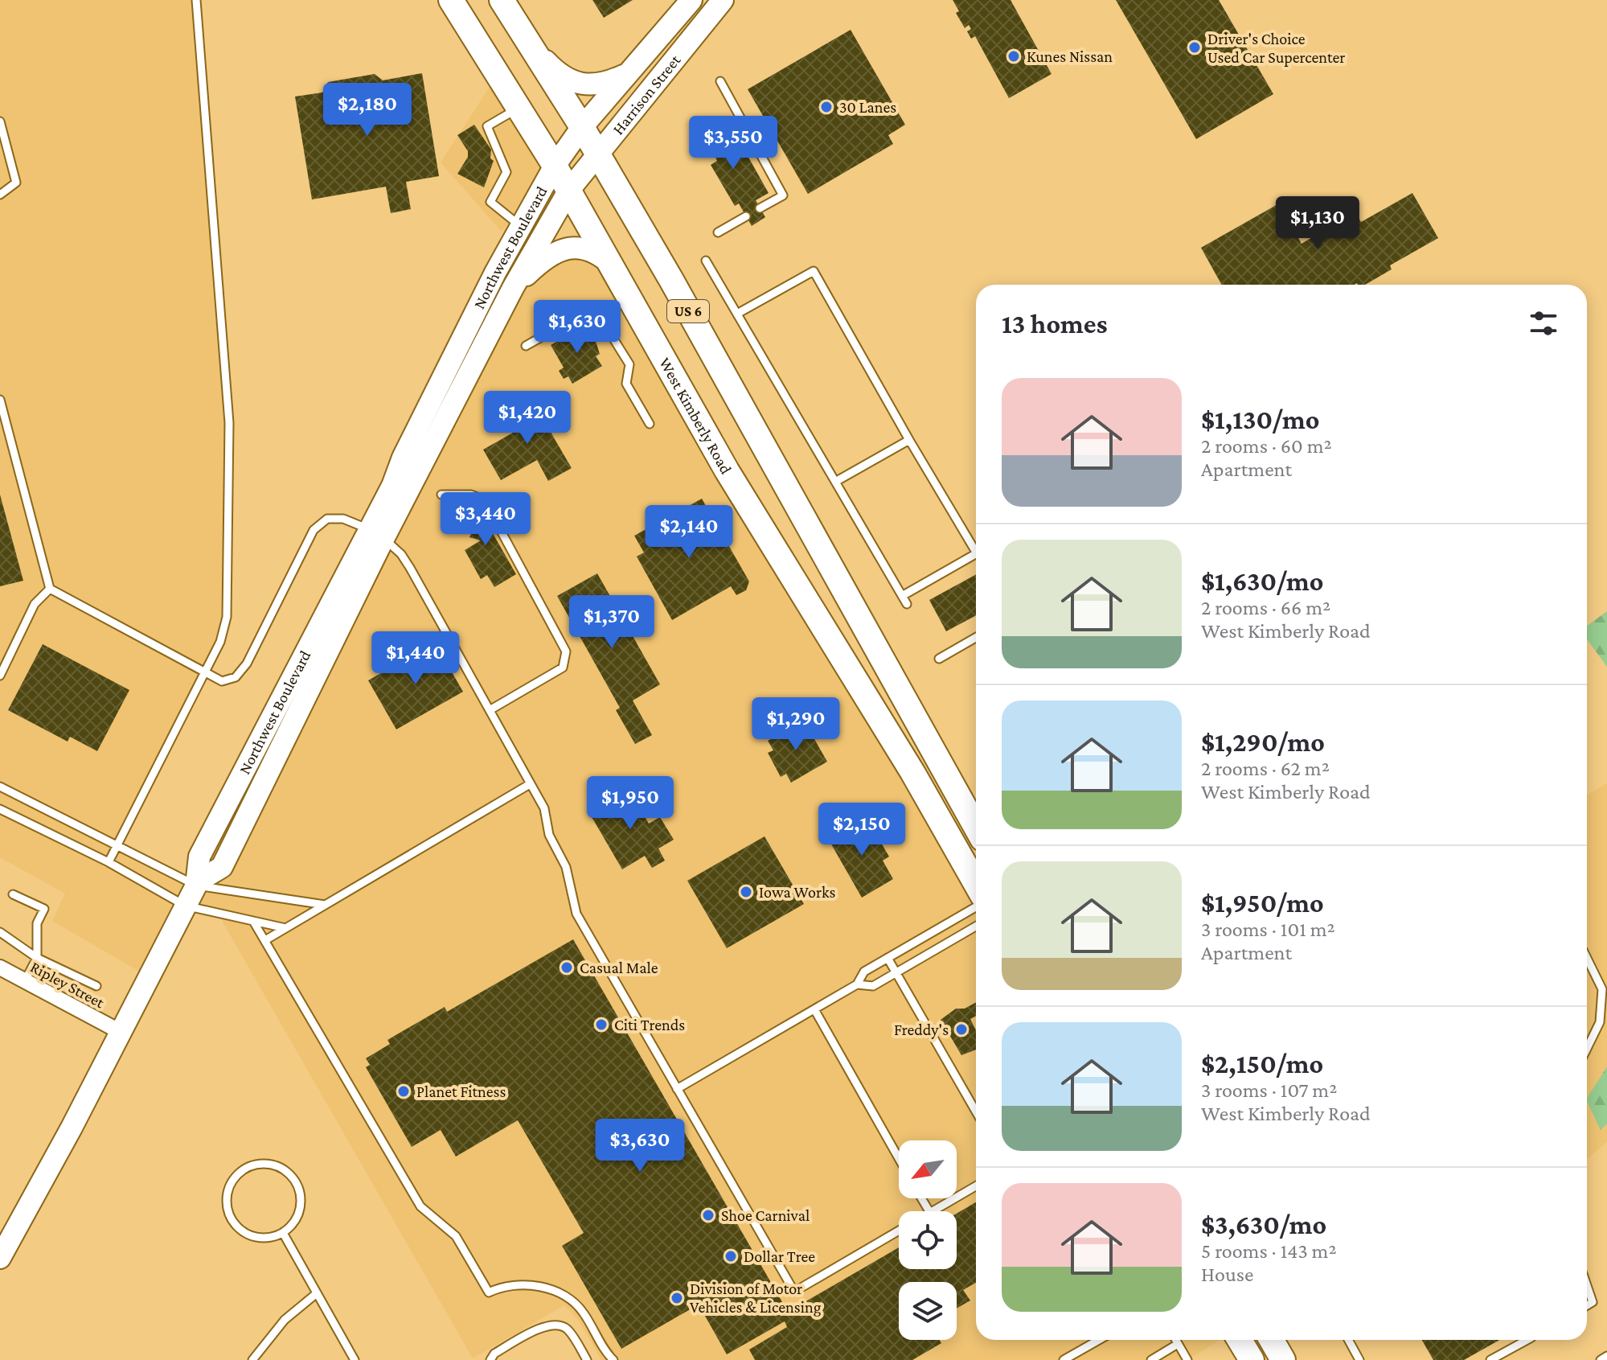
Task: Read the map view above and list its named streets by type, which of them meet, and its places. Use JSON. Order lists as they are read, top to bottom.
{
  "streets": {
    "main road": [
      "Harrison Street",
      "Northwest Boulevard",
      "US 6",
      "West Kimberly Road"
    ],
    "street": ["Ripley Street"]
  },
  "crossings": [
    ["Harrison Street", "Northwest Boulevard"],
    ["Harrison Street", "US 6"],
    ["Harrison Street", "West Kimberly Road"],
    ["Northwest Boulevard", "West Kimberly Road"],
    ["Northwest Boulevard", "Ripley Street"]
  ],
  "places": [
    "Driver's Choice Used Car Supercenter",
    "Kunes Nissan",
    "30 Lanes",
    "Iowa Works",
    "Casual Male",
    "Citi Trends",
    "Freddy's",
    "Planet Fitness",
    "Shoe Carnival",
    "Dollar Tree",
    "Division of Motor Vehicles & Licensing"
  ],
  "north": "bottom left",
  "page": {
    "price": [
      "$2,180",
      "$3,550",
      "$1,130",
      "$1,630",
      "$1,420",
      "$3,440",
      "$2,140",
      "$1,370",
      "$1,440",
      "$1,290",
      "$1,950",
      "$2,150",
      "$3,630"
    ],
    "heading": "13 homes",
    "list": [
      {
        "name": "$1,130/mo",
        "note": "2 rooms · 60 m² · Apartment"
      },
      {
        "name": "$1,630/mo",
        "note": "2 rooms · 66 m² · West Kimberly Road"
      },
      {
        "name": "$1,290/mo",
        "note": "2 rooms · 62 m² · West Kimberly Road"
      },
      {
        "name": "$1,950/mo",
        "note": "3 rooms · 101 m² · Apartment"
      },
      {
        "name": "$2,150/mo",
        "note": "3 rooms · 107 m² · West Kimberly Road"
      },
      {
        "name": "$3,630/mo",
        "note": "5 rooms · 143 m² · House"
      }
    ]
  }
}
